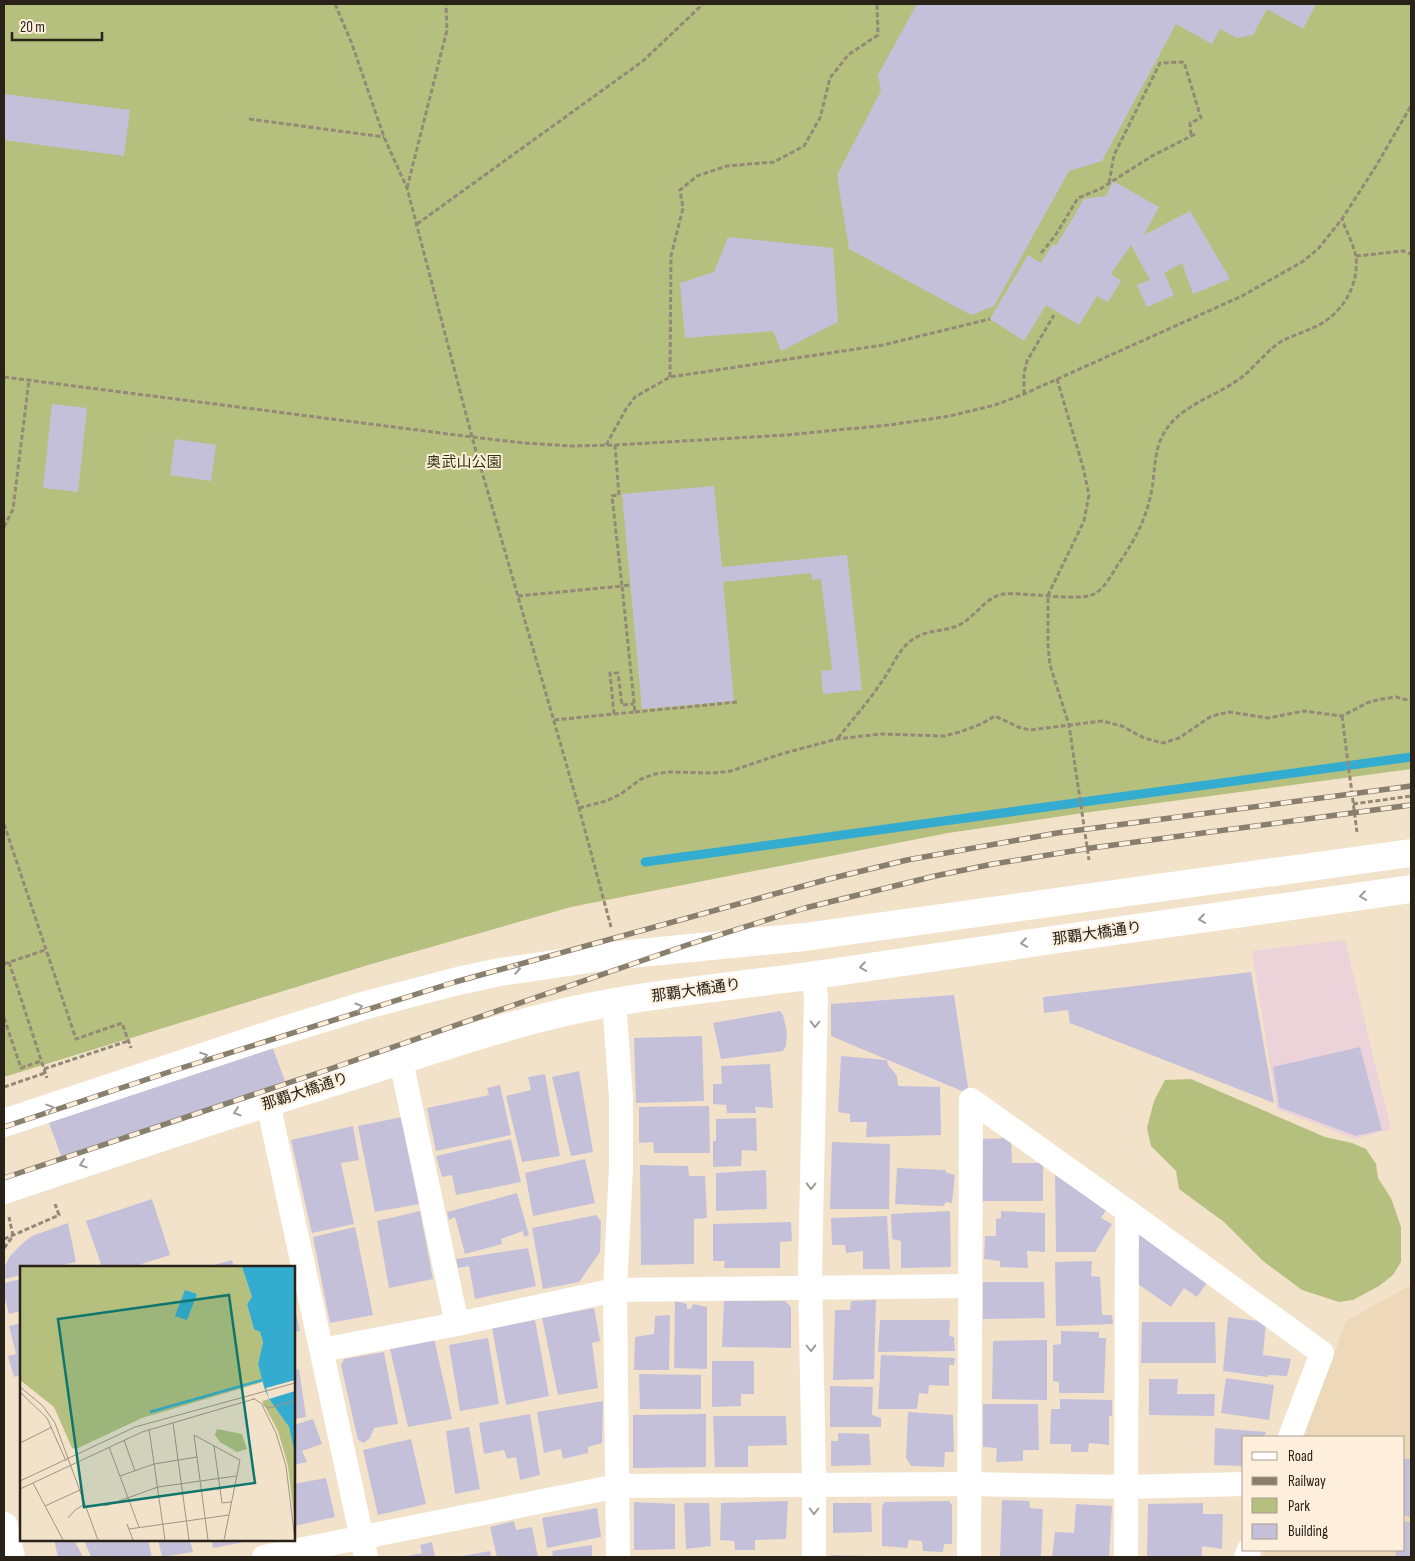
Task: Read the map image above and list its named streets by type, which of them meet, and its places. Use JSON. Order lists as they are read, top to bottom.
{
  "streets": {
    "main road": ["那覇大橋通り"]
  },
  "parks": ["奥武山公園"],
  "legend": [
    "Road",
    "Railway",
    "Park",
    "Building"
  ],
  "scale_bar": "20 m"
}
